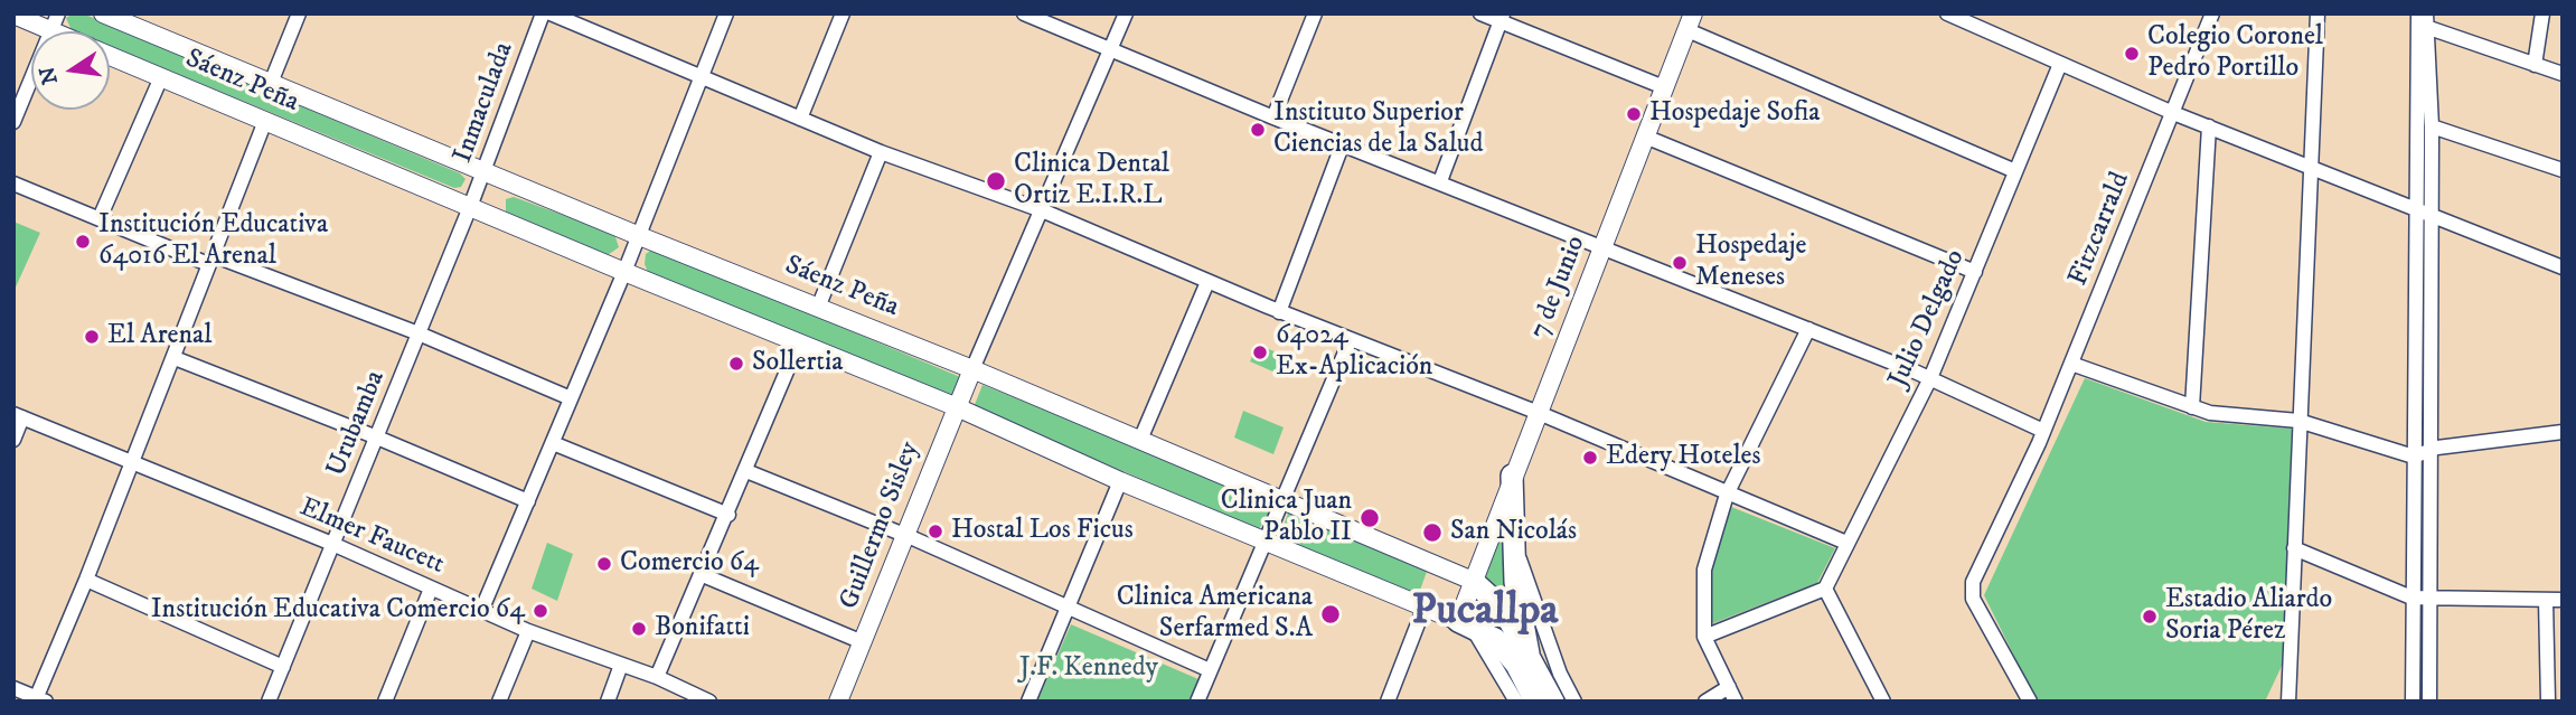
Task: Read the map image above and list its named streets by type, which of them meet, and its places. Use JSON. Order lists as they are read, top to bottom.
{
  "streets": {
    "highway": ["Sáenz Peña"],
    "main road": ["7 de Junio", "Guillermo Sisley"],
    "street": [
      "Inmaculada",
      "Fitzcarrald",
      "Julio Delgado",
      "Urubamba",
      "Elmer Faucett"
    ]
  },
  "crossings": [
    ["Sáenz Peña", "Inmaculada"],
    ["Sáenz Peña", "7 de Junio"],
    ["Sáenz Peña", "Urubamba"],
    ["Sáenz Peña", "Guillermo Sisley"],
    ["Inmaculada", "Urubamba"],
    ["Urubamba", "Elmer Faucett"]
  ],
  "districts": ["Pucallpa"],
  "parks": ["J.F. Kennedy"],
  "places": [
    "Colegio Coronel Pedro Portillo",
    "Hospedaje Sofia",
    "Instituto Superior Ciencias de la Salud",
    "Clinica Dental Ortiz E.I.R.L",
    "Institución Educativa 64016 El Arenal",
    "Hospedaje Meneses",
    "El Arenal",
    "64024 Ex-Aplicación",
    "Sollertia",
    "Edery Hoteles",
    "Clinica Juan Pablo II",
    "Hostal Los Ficus",
    "San Nicolás",
    "Comercio 64",
    "Institución Educativa Comercio 64",
    "Clinica Americana Serfarmed S.A",
    "Estadio Aliardo Soria Pérez",
    "Bonifatti"
  ],
  "north": "left"
}
